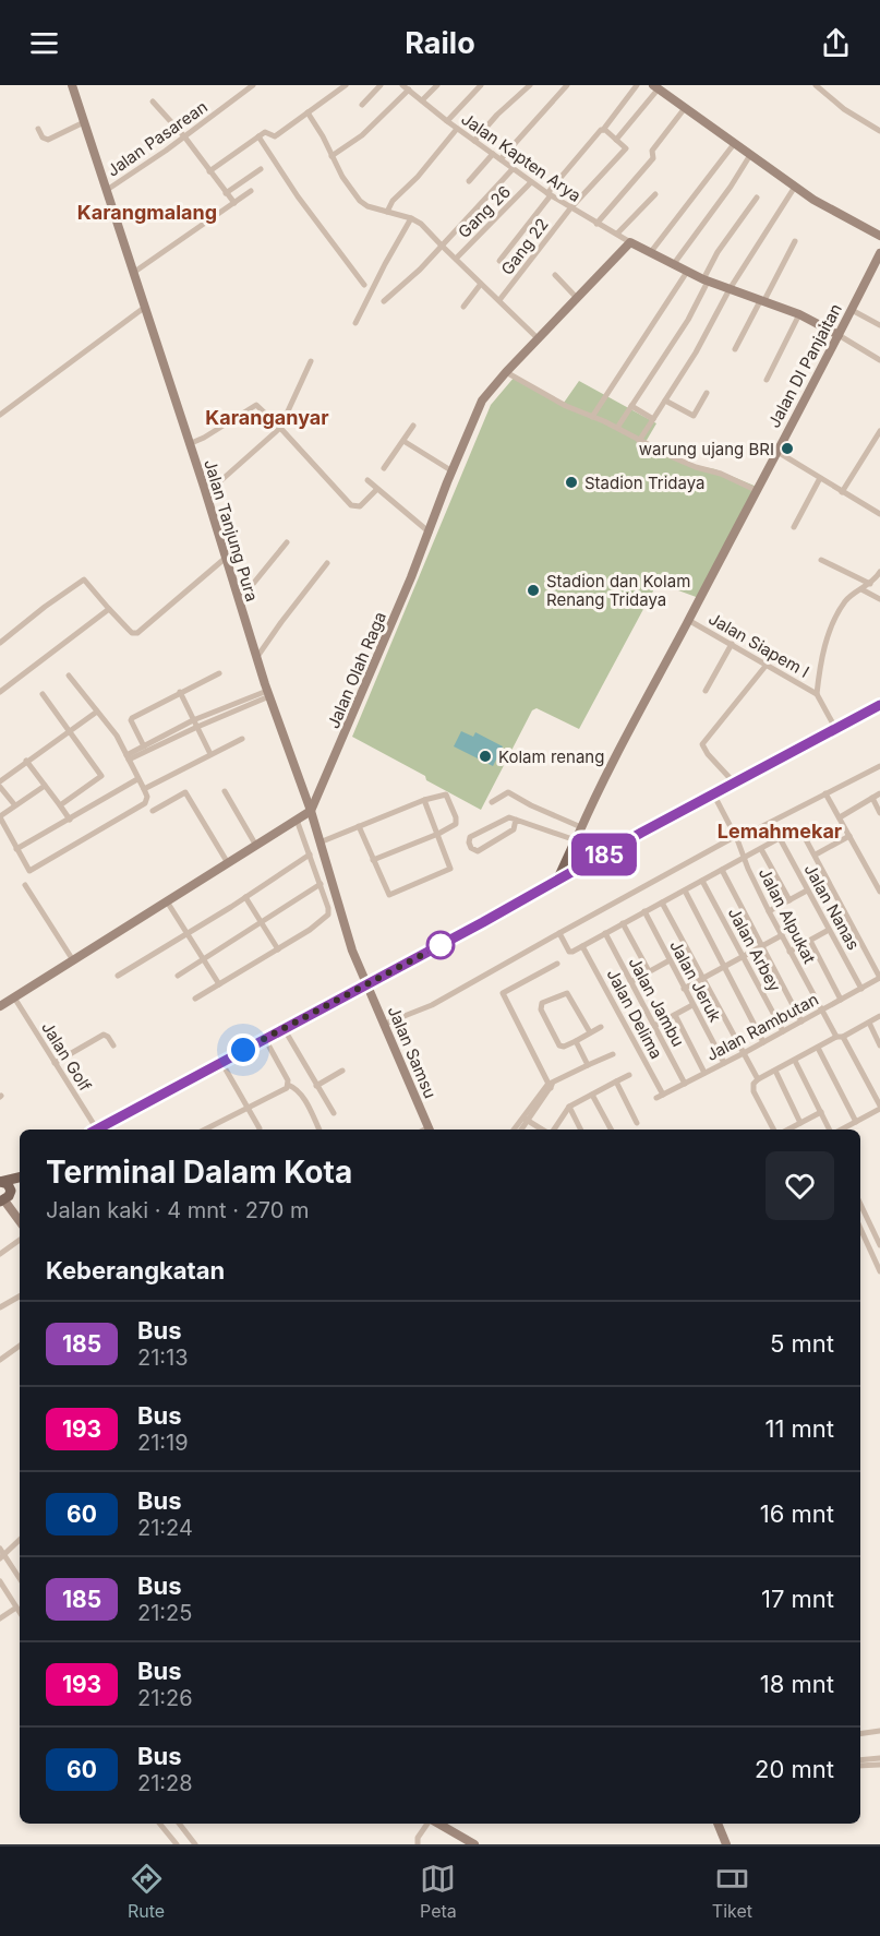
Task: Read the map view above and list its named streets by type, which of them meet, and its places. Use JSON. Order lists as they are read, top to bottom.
{
  "streets": {
    "street": [
      "Jalan Pasarean",
      "Jalan Kapten Arya",
      "Gang 26",
      "Gang 22",
      "Jalan DI Panjaitan",
      "Jalan Tanjung Pura",
      "Jalan Siapem I",
      "Jalan Olah Raga",
      "Jalan Nanas",
      "Jalan Alpukat",
      "Jalan Arbey",
      "Jalan Jeruk",
      "Jalan Jambu",
      "Jalan Delima",
      "Jalan Rambutan",
      "Jalan Samsu",
      "Jalan Golf"
    ]
  },
  "crossings": [
    ["Jalan Pasarean", "Jalan Tanjung Pura"],
    ["Jalan Kapten Arya", "Gang 26"],
    ["Jalan Kapten Arya", "Gang 22"],
    ["Jalan Kapten Arya", "Jalan Olah Raga"],
    ["Jalan DI Panjaitan", "Jalan Siapem I"],
    ["Jalan Tanjung Pura", "Jalan Olah Raga"],
    ["Jalan Tanjung Pura", "Jalan Samsu"],
    ["Jalan Nanas", "Jalan Rambutan"],
    ["Jalan Alpukat", "Jalan Rambutan"],
    ["Jalan Arbey", "Jalan Rambutan"],
    ["Jalan Jeruk", "Jalan Rambutan"],
    ["Jalan Jambu", "Jalan Rambutan"],
    ["Jalan Delima", "Jalan Rambutan"]
  ],
  "districts": ["Karangmalang", "Karanganyar", "Lemahmekar"],
  "places": [
    "warung ujang BRI",
    "Stadion Tridaya",
    "Stadion dan Kolam Renang Tridaya",
    "Kolam renang"
  ],
  "lines": ["bus line 185"],
  "page": {
    "header": "Railo",
    "on_map": "185",
    "heading": [
      ["Terminal Dalam Kota", "Jalan kaki · 4 mnt · 270 m"],
      "Keberangkatan"
    ],
    "list": [
      {
        "mark": "185",
        "name": "Bus",
        "note": "21:13",
        "value": "5 mnt"
      },
      {
        "mark": "193",
        "name": "Bus",
        "note": "21:19",
        "value": "11 mnt"
      },
      {
        "mark": "60",
        "name": "Bus",
        "note": "21:24",
        "value": "16 mnt"
      },
      {
        "mark": "185",
        "name": "Bus",
        "note": "21:25",
        "value": "17 mnt"
      },
      {
        "mark": "193",
        "name": "Bus",
        "note": "21:26",
        "value": "18 mnt"
      },
      {
        "mark": "60",
        "name": "Bus",
        "note": "21:28",
        "value": "20 mnt"
      }
    ],
    "tabs": ["Rute", "Peta", "Tiket"]
  }
}
